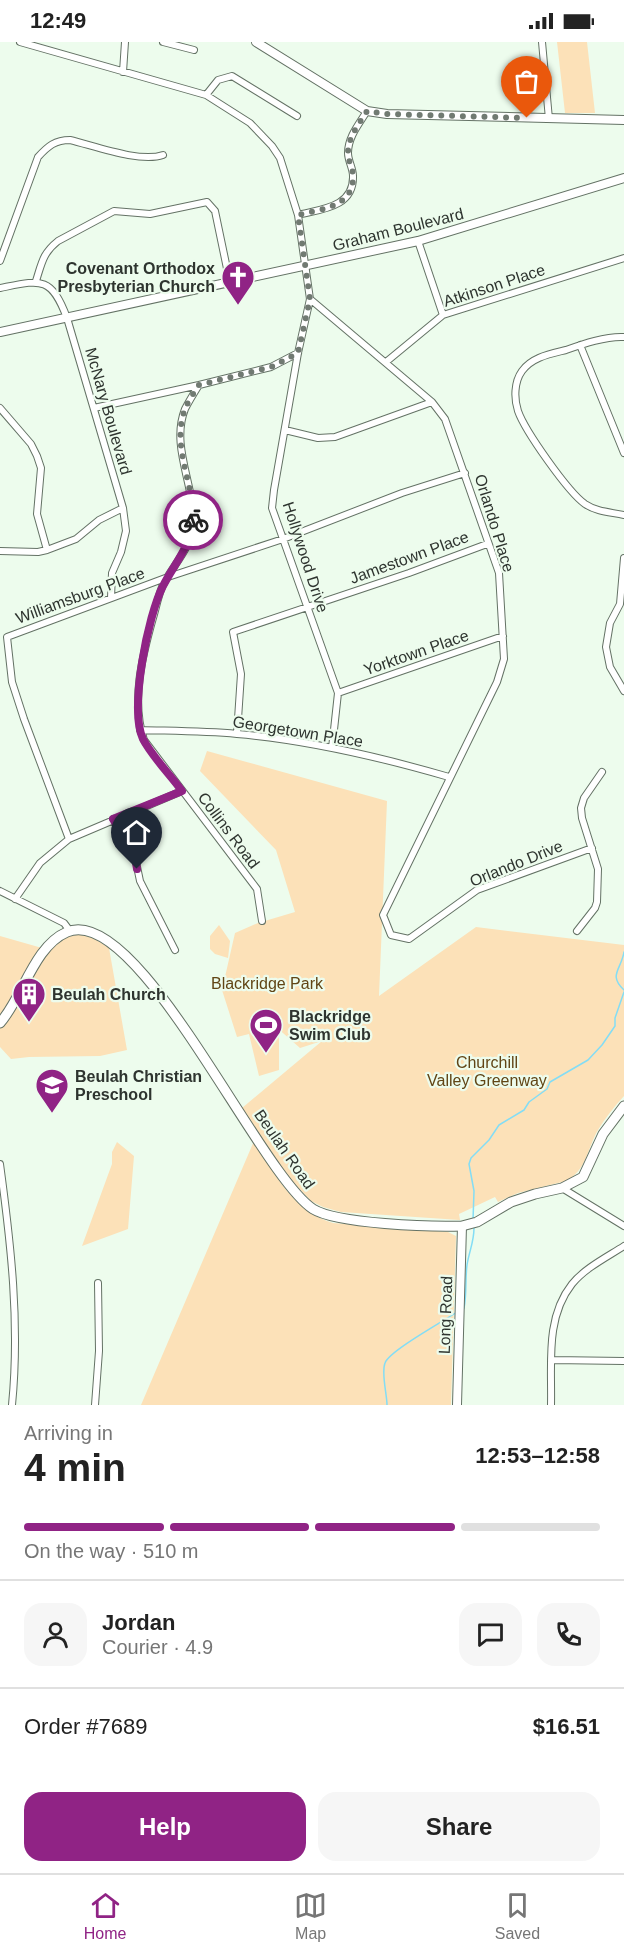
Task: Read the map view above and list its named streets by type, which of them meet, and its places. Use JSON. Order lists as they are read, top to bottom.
{
  "streets": {
    "main road": ["Beulah Road"],
    "street": [
      "Graham Boulevard",
      "Atkinson Place",
      "McNary Boulevard",
      "Orlando Place",
      "Hollywood Drive",
      "Jamestown Place",
      "Williamsburg Place",
      "Yorktown Place",
      "Georgetown Place",
      "Collins Road",
      "Orlando Drive",
      "Long Road"
    ]
  },
  "crossings": [
    ["Graham Boulevard", "McNary Boulevard"],
    ["Graham Boulevard", "Hollywood Drive"],
    ["Atkinson Place", "Orlando Place"],
    ["McNary Boulevard", "Williamsburg Place"],
    ["Orlando Place", "Hollywood Drive"],
    ["Orlando Place", "Jamestown Place"],
    ["Orlando Place", "Williamsburg Place"],
    ["Orlando Place", "Yorktown Place"],
    ["Orlando Place", "Georgetown Place"],
    ["Orlando Place", "Orlando Drive"],
    ["Hollywood Drive", "Jamestown Place"],
    ["Hollywood Drive", "Williamsburg Place"],
    ["Hollywood Drive", "Yorktown Place"],
    ["Hollywood Drive", "Georgetown Place"],
    ["Jamestown Place", "Georgetown Place"],
    ["Williamsburg Place", "Collins Road"],
    ["Georgetown Place", "Collins Road"],
    ["Beulah Road", "Long Road"]
  ],
  "parks": ["Blackridge Park", "Churchill Valley Greenway"],
  "places": {
    "church": ["Covenant Orthodox Presbyterian Church"],
    "building": ["Beulah Church"],
    "sports": ["Blackridge Swim Club"],
    "school or university": ["Beulah Christian Preschool"]
  },
  "page": {
    "status": "12:49",
    "heading": ["4 min", "Arriving in", "12:53–12:58"],
    "panel": [
      "Jordan",
      "Courier · 4.9",
      "Order #7689",
      "$16.51"
    ],
    "bar": "On the way · 510 m",
    "buttons": ["Help", "Share"],
    "tabs": ["Home", "Map", "Saved"]
  }
}
